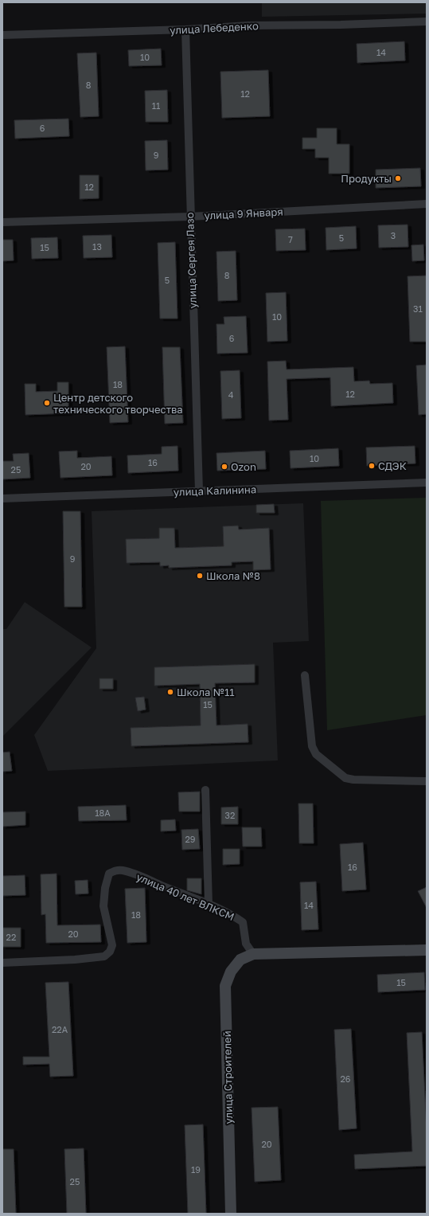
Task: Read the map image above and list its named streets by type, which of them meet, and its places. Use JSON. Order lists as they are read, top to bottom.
{
  "streets": {
    "main road": ["улица Строителей"],
    "street": [
      "улица Лебеденко",
      "улица 9 Января",
      "улица Сергея Лазо",
      "улица Калинина",
      "улица 40 лет ВЛКСМ"
    ]
  },
  "crossings": [
    ["улица Лебеденко", "улица Сергея Лазо"],
    ["улица 9 Января", "улица Сергея Лазо"],
    ["улица Сергея Лазо", "улица Калинина"],
    ["улица 40 лет ВЛКСМ", "улица Строителей"]
  ],
  "places": [
    "Продукты",
    "Центр детского технического творчества",
    "СДЭК",
    "Ozon",
    "Школа №8",
    "Школа №11"
  ],
  "house_numbers": [
    "14",
    "10",
    "8",
    "12",
    "11",
    "6",
    "9",
    "12",
    "3",
    "5",
    "7",
    "13",
    "15",
    "8",
    "5",
    "31",
    "10",
    "6",
    "18",
    "12",
    "4",
    "10",
    "16",
    "20",
    "25",
    "9",
    "15",
    "18А",
    "32",
    "29",
    "16",
    "14",
    "18",
    "20",
    "22",
    "15",
    "22А",
    "26",
    "20",
    "19",
    "25"
  ]
}
